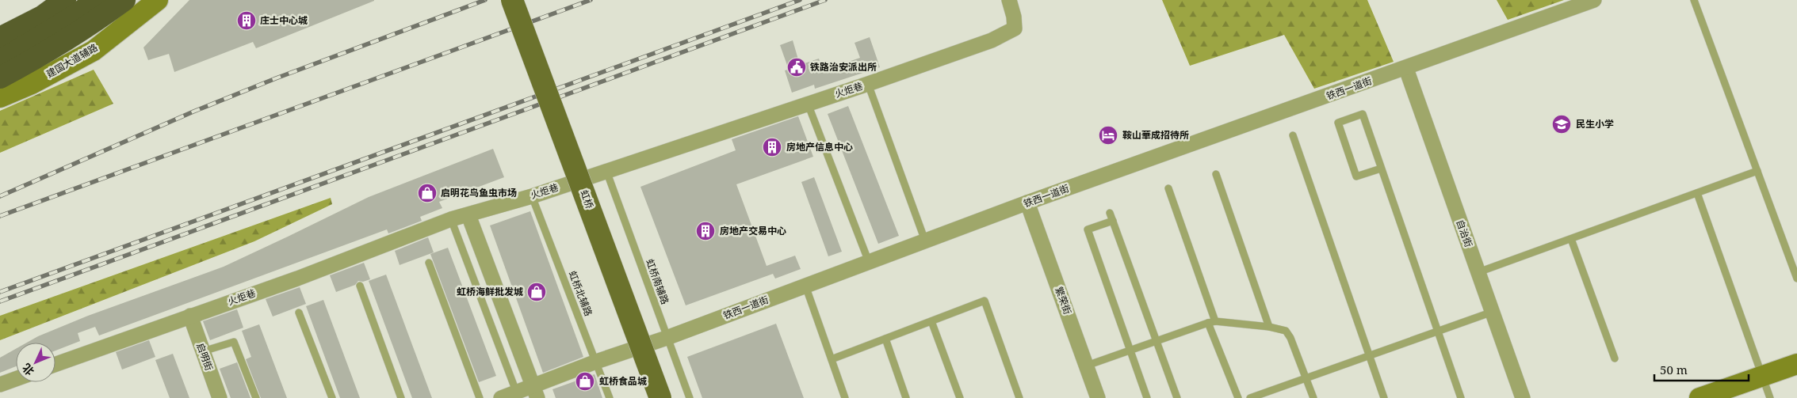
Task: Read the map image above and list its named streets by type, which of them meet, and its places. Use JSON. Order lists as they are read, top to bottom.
{
  "streets": {
    "main road": ["建国大道辅路", "虹桥"],
    "street": [
      "铁西一道街",
      "火炬巷",
      "自治街",
      "繁荣街",
      "启明街"
    ],
    "lane": ["虹桥南辅路", "虹桥北辅路"]
  },
  "crossings": [
    ["铁西一道街", "自治街"],
    ["铁西一道街", "虹桥南辅路"],
    ["铁西一道街", "虹桥北辅路"],
    ["铁西一道街", "繁荣街"],
    ["火炬巷", "虹桥南辅路"],
    ["火炬巷", "虹桥北辅路"],
    ["火炬巷", "启明街"]
  ],
  "places": {
    "building": ["庄士中心城", "房地产信息中心", "房地产交易中心"],
    "public building": ["铁路治安派出所"],
    "school or university": ["民生小学"],
    "hotel": ["鞍山華成招待所"],
    "shop": ["启明花鸟鱼虫市场", "虹桥海鲜批发城", "虹桥食品城"]
  },
  "scale_bar": "50 m",
  "north": "bottom left"
}
